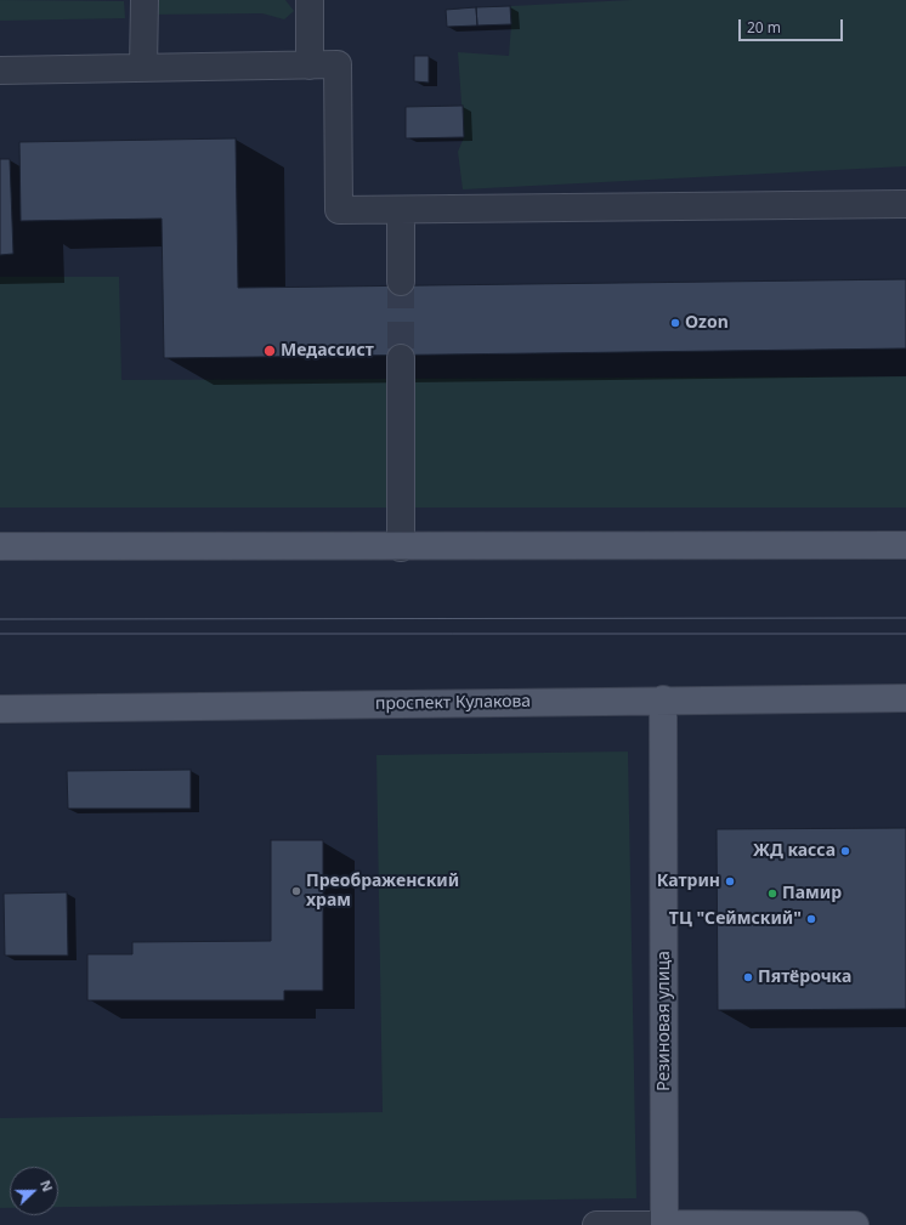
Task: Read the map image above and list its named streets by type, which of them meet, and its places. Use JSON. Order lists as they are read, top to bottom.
{
  "streets": {
    "main road": ["проспект Кулакова", "Резиновая улица"]
  },
  "crossings": [
    ["проспект Кулакова", "Резиновая улица"]
  ],
  "places": [
    "Ozon",
    "Медассист",
    "ЖД касса",
    "Катрин",
    "Преображенский храм",
    "Памир",
    "ТЦ \"Сеймский\"",
    "Пятёрочка"
  ],
  "scale_bar": "20 m",
  "north": "right"
}
